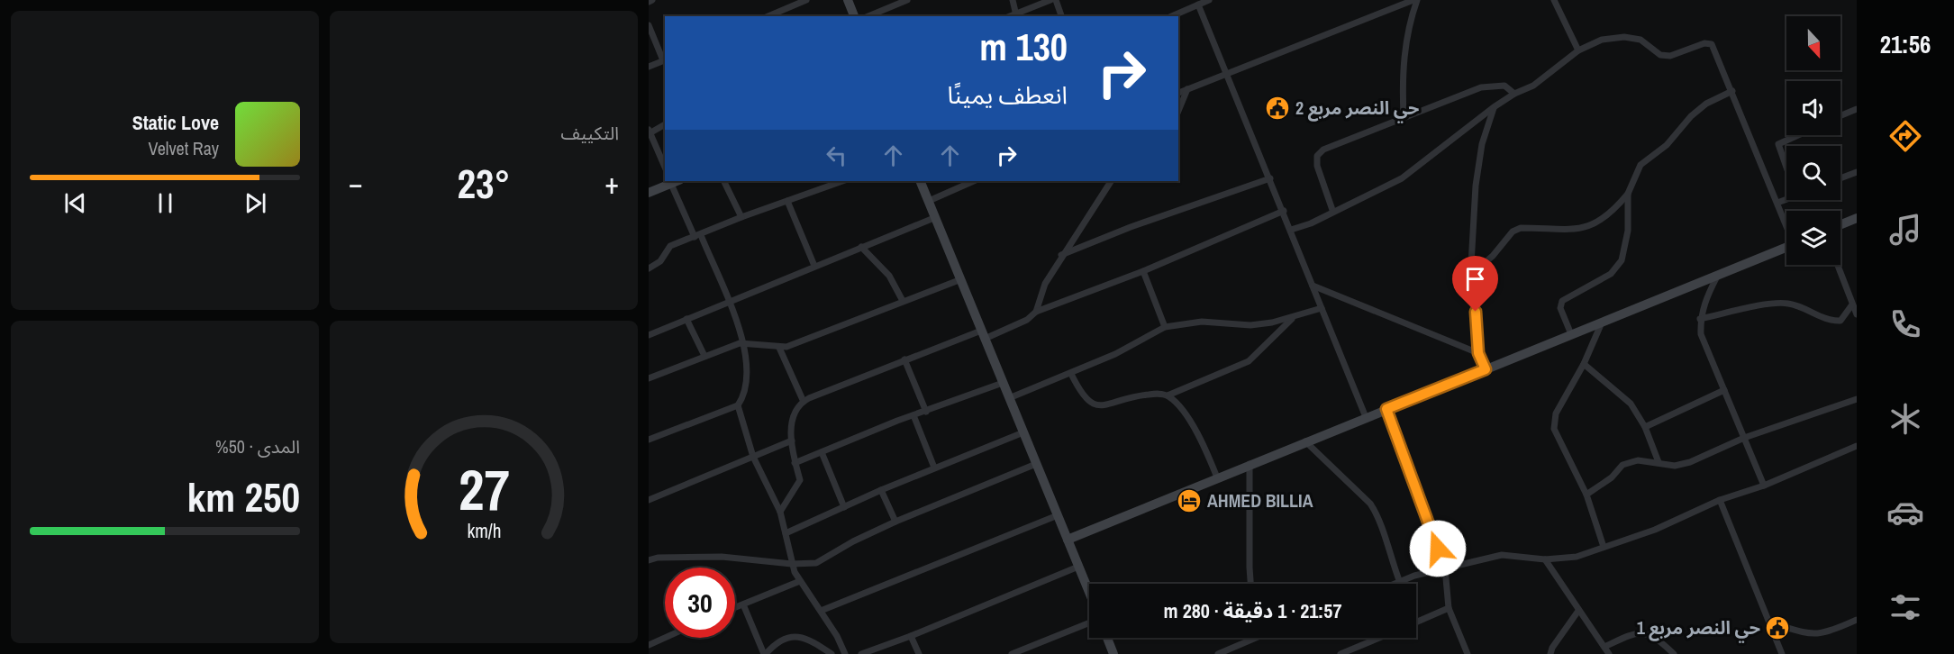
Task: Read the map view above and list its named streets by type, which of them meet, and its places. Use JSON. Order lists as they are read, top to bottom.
{
  "places": {
    "public building": ["حي النصر مربع 2", "حي النصر مربع 1"],
    "hotel": ["AHMED BILLIA"]
  },
  "north": "bottom",
  "page": {
    "tabs": "21:56",
    "tile": [
      "التكييف",
      ["المدى · 50%", "250 km"]
    ],
    "turn": ["130 m", "انعطف يمينًا"],
    "song": ["Static Love", "Velvet Ray"],
    "heat": ["−", "23°", "+"],
    "limit": "30",
    "trip": "21:57 · 1 دقيقة · 280 m",
    "gauge": ["27", "km/h"]
  }
}
